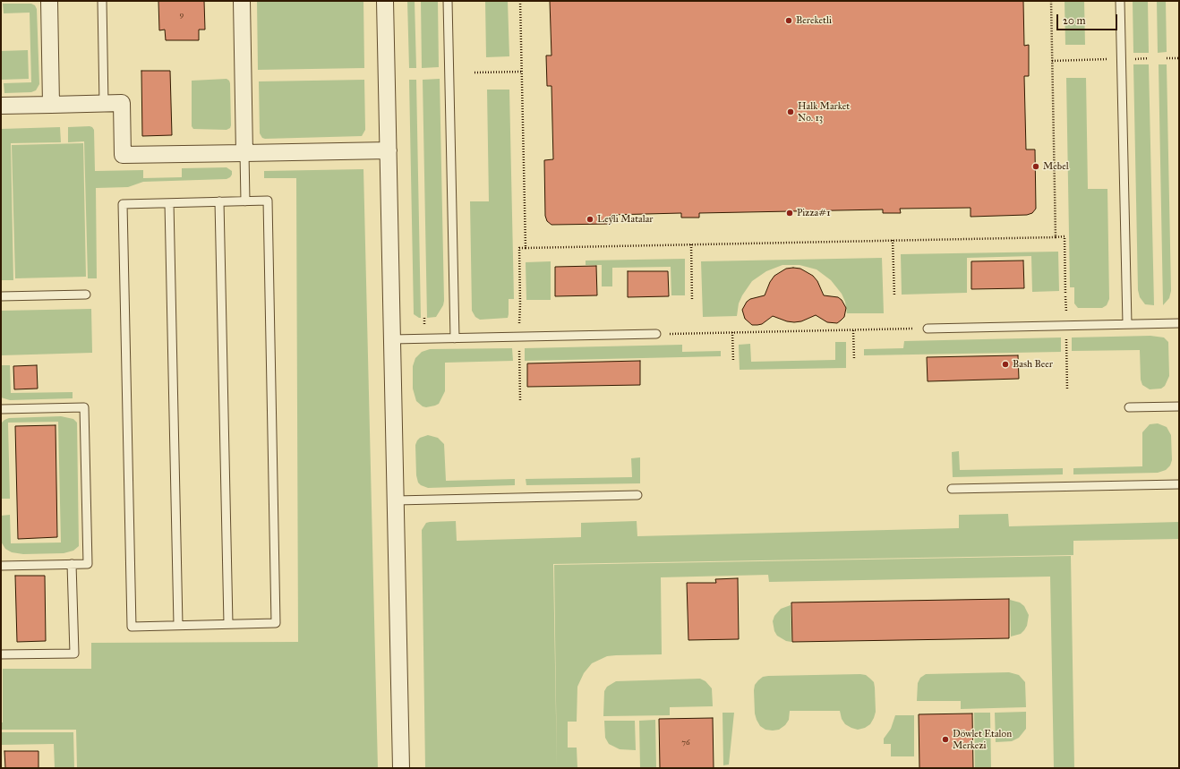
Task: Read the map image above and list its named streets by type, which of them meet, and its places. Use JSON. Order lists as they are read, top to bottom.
{
  "places": [
    "Bereketli",
    "Halk Market No. 13",
    "Mebel",
    "Pizza#1",
    "Leýli Matalar",
    "Bash Beer",
    "Döwlet Etalon Merkezi"
  ],
  "house_numbers": ["9", "76"],
  "scale_bar": "20 m"
}
